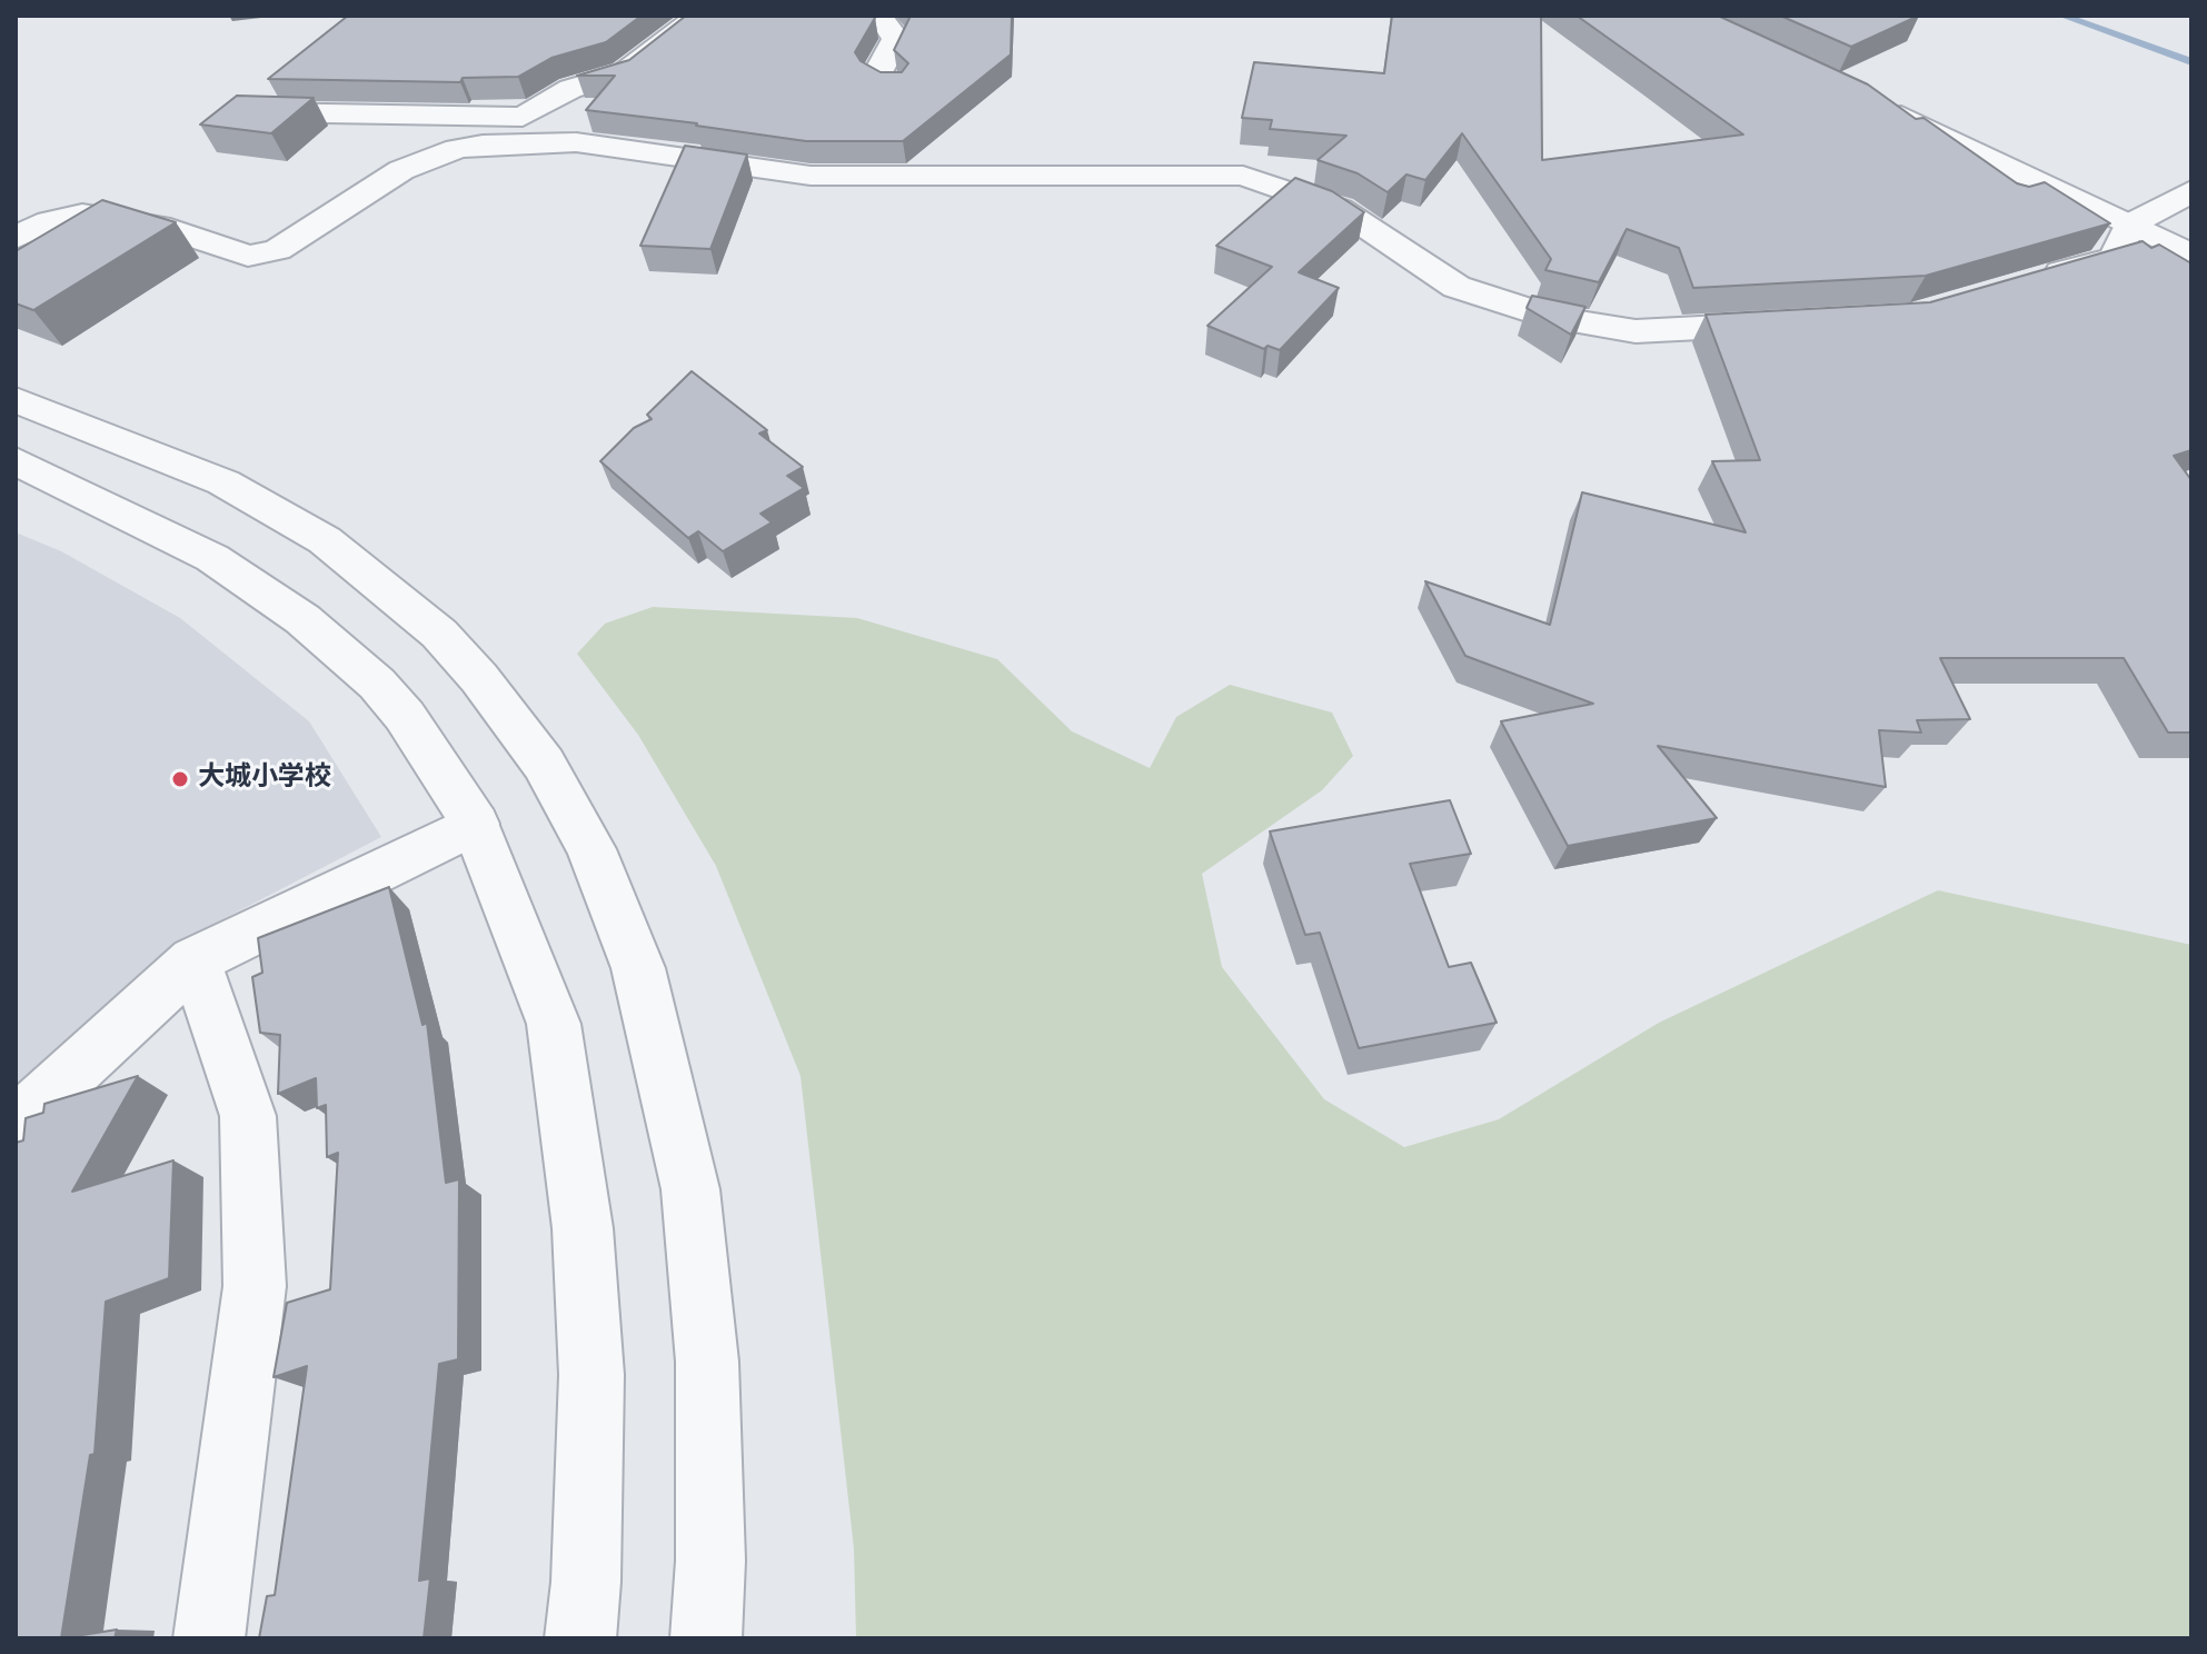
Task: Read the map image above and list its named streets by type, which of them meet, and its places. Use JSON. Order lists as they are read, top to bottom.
{
  "places": ["大城小学校"]
}
